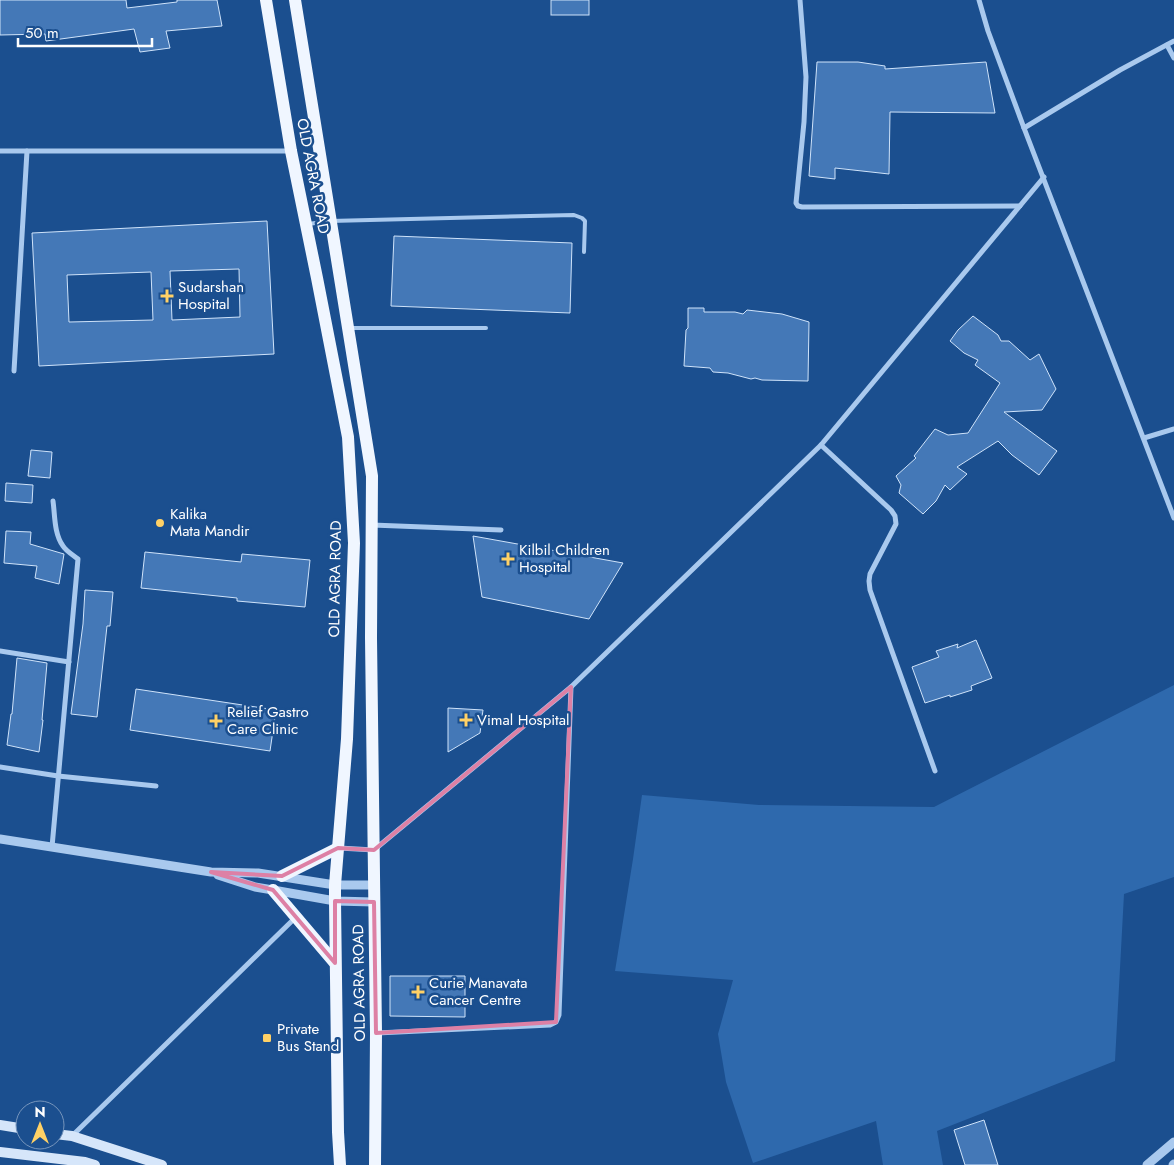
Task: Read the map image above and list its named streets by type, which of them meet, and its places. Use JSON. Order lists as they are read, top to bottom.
{
  "streets": {
    "main road": ["OLD AGRA ROAD"]
  },
  "places": {
    "health": [
      "Sudarshan Hospital",
      "Kilbil Children Hospital",
      "Vimal Hospital",
      "Relief Gastro Care Clinic",
      "Curie Manavata Cancer Centre"
    ],
    "other": ["Kalika Mata Mandir"],
    "transit": ["Private Bus Stand"]
  },
  "scale_bar": "50 m",
  "north": "top"
}
